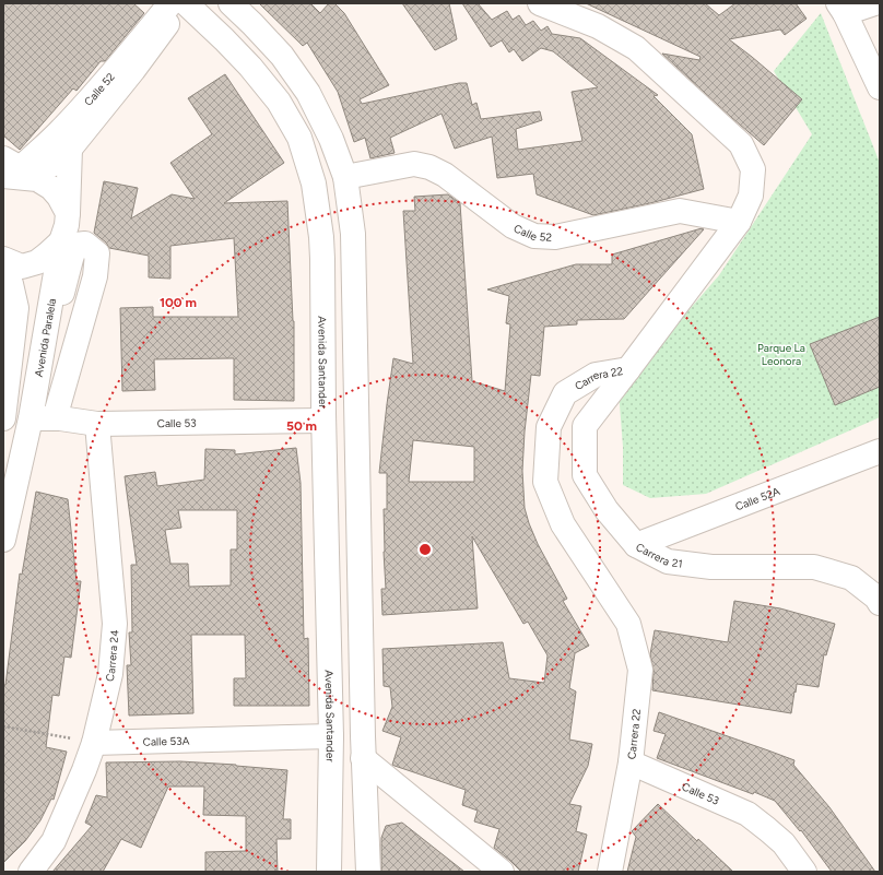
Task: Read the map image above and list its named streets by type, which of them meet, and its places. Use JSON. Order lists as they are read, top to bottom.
{
  "streets": {
    "main road": [
      "Calle 52",
      "Avenida Paralela",
      "Avenida Santander",
      "Carrera 22",
      "Calle 53",
      "Calle 52A",
      "Carrera 21",
      "Carrera 24",
      "Calle 53A"
    ]
  },
  "crossings": [
    ["Calle 52", "Carrera 22"],
    ["Avenida Paralela", "Calle 53"],
    ["Avenida Santander", "Calle 53"],
    ["Avenida Santander", "Calle 53A"],
    ["Carrera 22", "Calle 53"],
    ["Carrera 22", "Carrera 21"],
    ["Calle 53", "Carrera 24"],
    ["Calle 52A", "Carrera 21"],
    ["Carrera 24", "Calle 53A"]
  ],
  "parks": ["Parque La Leonora"],
  "rings": ["100 m", "50 m"]
}
